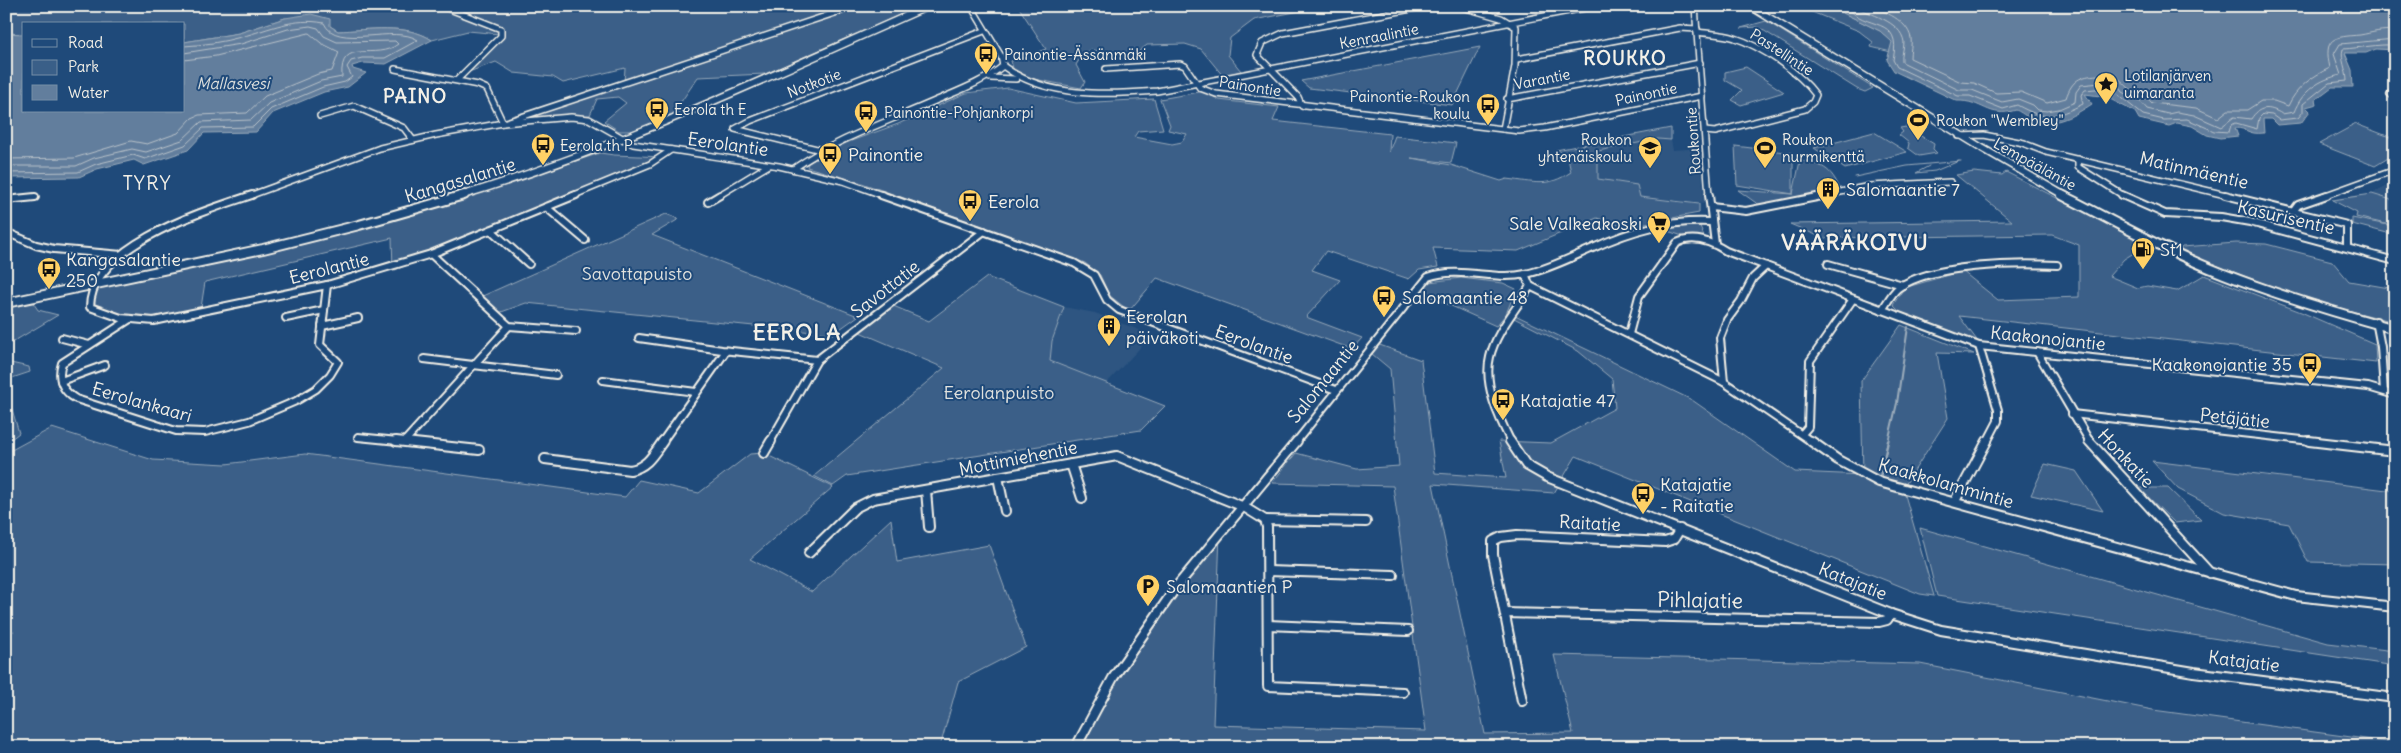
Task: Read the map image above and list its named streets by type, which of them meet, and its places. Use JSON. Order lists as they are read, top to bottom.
{
  "streets": {
    "main road": ["Lempääläntie", "Kangasalantie"],
    "street": [
      "Kenraalintie",
      "Pastellintie",
      "Varantie",
      "Notkotie",
      "Painontie",
      "Roukontie",
      "Eerolantie",
      "Matinmäentie",
      "Kasurisentie",
      "Savottatie",
      "Kaakonojantie",
      "Salomaantie",
      "Eerolankaari",
      "Petäjätie",
      "Mottimiehentie",
      "Honkatie",
      "Kaakkolammintie",
      "Raitatie",
      "Katajatie",
      "Pihlajatie"
    ]
  },
  "crossings": [
    ["Kenraalintie", "Painontie"],
    ["Pastellintie", "Roukontie"],
    ["Varantie", "Roukontie"],
    ["Painontie", "Roukontie"],
    ["Roukontie", "Kaakonojantie"],
    ["Roukontie", "Salomaantie"],
    ["Eerolantie", "Kangasalantie"],
    ["Eerolantie", "Savottatie"],
    ["Eerolantie", "Salomaantie"],
    ["Eerolantie", "Eerolankaari"],
    ["Lempääläntie", "Matinmäentie"],
    ["Matinmäentie", "Kasurisentie"],
    ["Kaakonojantie", "Honkatie"],
    ["Kaakonojantie", "Kaakkolammintie"],
    ["Salomaantie", "Mottimiehentie"],
    ["Petäjätie", "Honkatie"],
    ["Honkatie", "Kaakkolammintie"],
    ["Kaakkolammintie", "Katajatie"],
    ["Raitatie", "Katajatie"],
    ["Raitatie", "Pihlajatie"],
    ["Katajatie", "Pihlajatie"]
  ],
  "districts": [
    "ROUKKO",
    "PAINO",
    "TYRY",
    "VÄÄRÄKOIVU",
    "EEROLA"
  ],
  "water": ["Mallasvesi"],
  "parks": ["Savottapuisto", "Eerolanpuisto"],
  "places": {
    "bus stop": [
      "Painontie-Ässänmäki",
      "Painontie-Roukon koulu",
      "Eerola th E",
      "Painontie-Pohjankorpi",
      "Eerola th P",
      "Painontie",
      "Eerola",
      "Kangasalantie 250",
      "Salomaantie 48",
      "Kaakonojantie 35",
      "Katajatie 47",
      "Katajatie - Raitatie"
    ],
    "place": ["Lotilanjärven uimaranta"],
    "sports": ["Roukon \"Wembley\"", "Roukon nurmikenttä"],
    "school or university": ["Roukon yhtenäiskoulu"],
    "building": ["Salomaantie 7", "Eerolan päiväkoti"],
    "supermarket": ["Sale Valkeakoski"],
    "fuel station": ["St1"],
    "parking": ["Salomaantien P"]
  },
  "legend": ["Road", "Park", "Water"]
}
